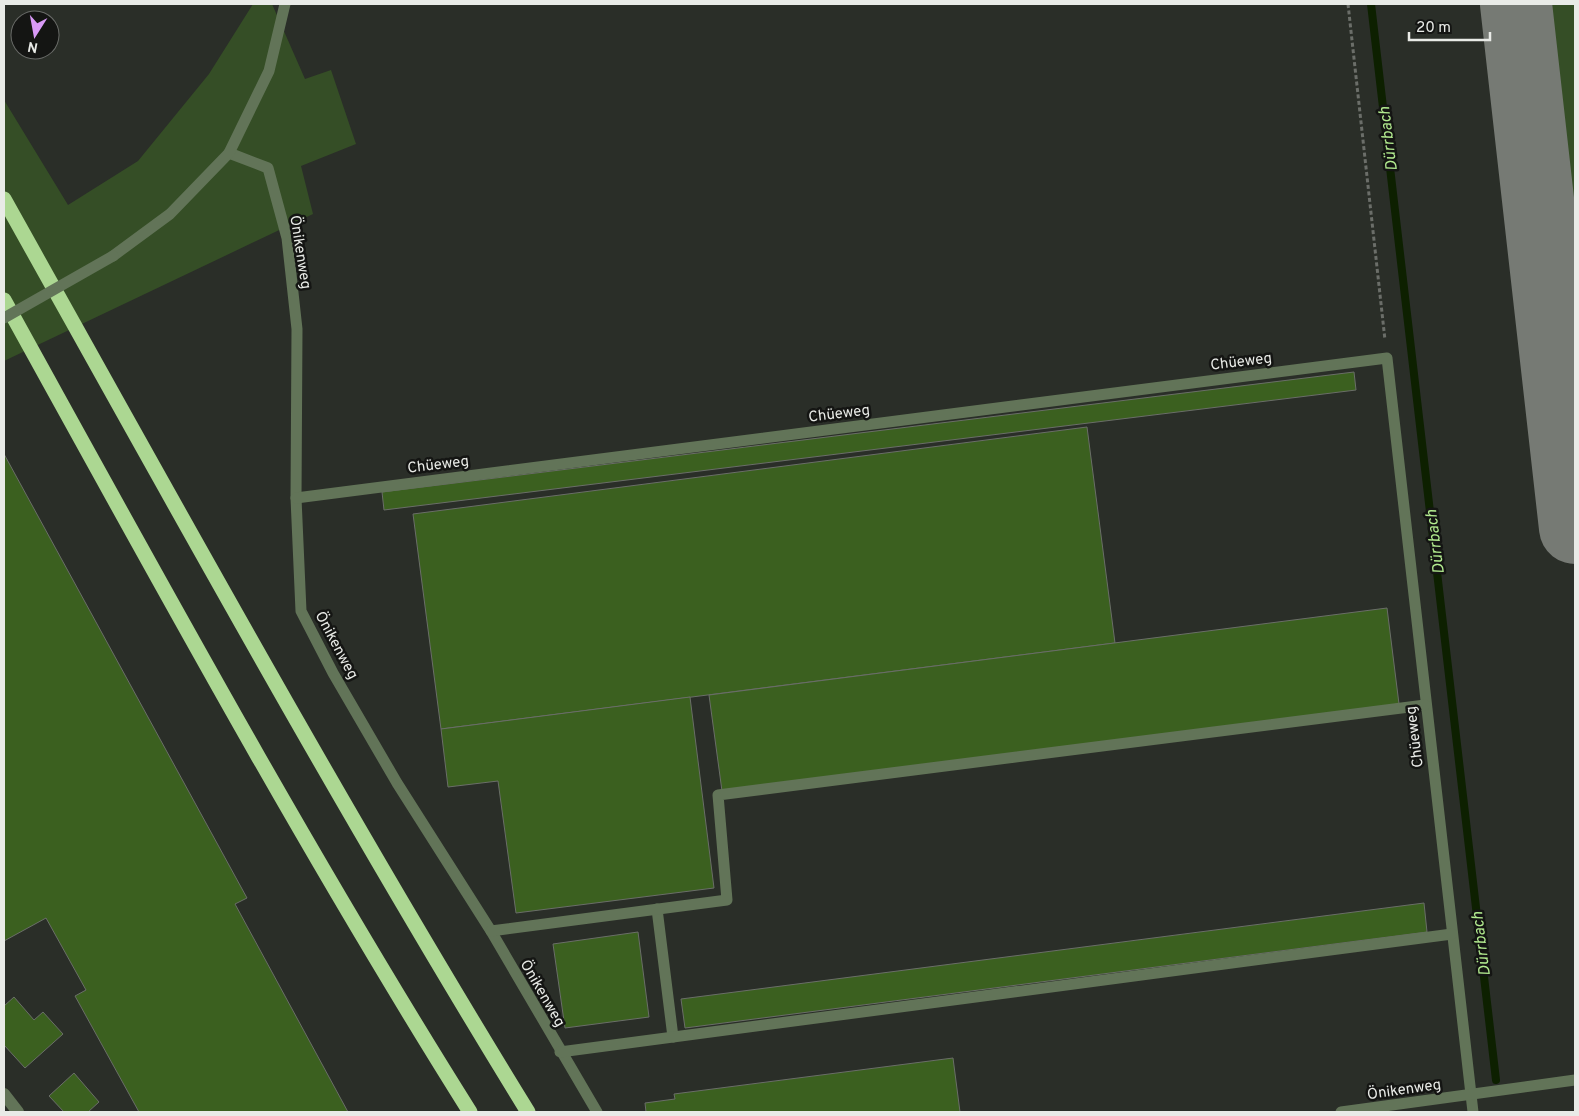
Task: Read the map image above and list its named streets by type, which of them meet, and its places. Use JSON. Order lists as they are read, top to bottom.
{
  "streets": {
    "lane": ["Önikenweg", "Chüeweg"]
  },
  "crossings": [
    ["Önikenweg", "Chüeweg"]
  ],
  "water": ["Dürrbach"],
  "scale_bar": "20 m",
  "north": "bottom"
}
